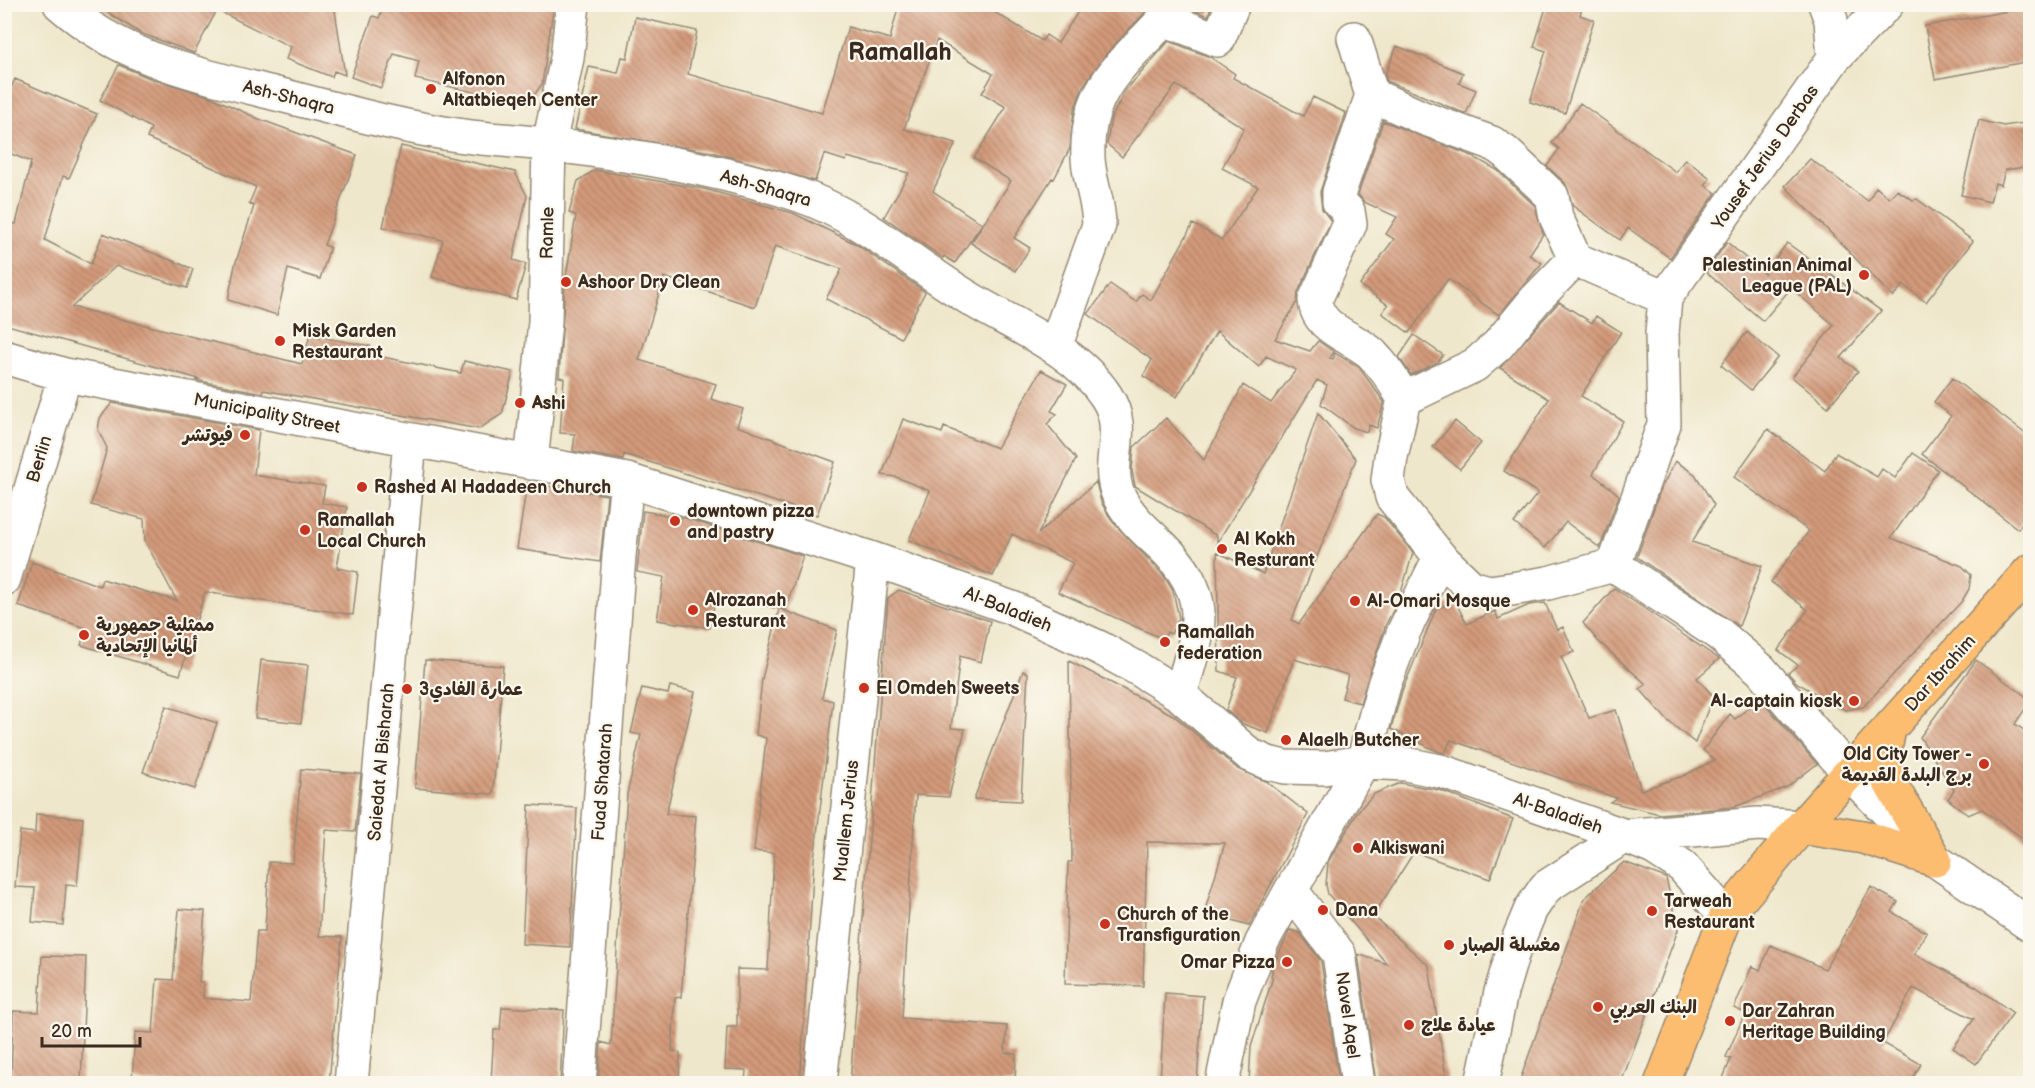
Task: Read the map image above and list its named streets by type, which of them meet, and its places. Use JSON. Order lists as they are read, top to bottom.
{
  "streets": {
    "main road": ["Dar Ibrahim"],
    "street": [
      "Ash-Shaqra",
      "Yousef Jerius Derbas",
      "Ramle",
      "Municipality Street",
      "Berlin",
      "Al-Baladieh",
      "Saiedat Al Bisharah",
      "Fuad Shatarah",
      "Muallem Jerius",
      "Navel Aqel"
    ]
  },
  "crossings": [
    ["Ash-Shaqra", "Ramle"],
    ["Ash-Shaqra", "Al-Baladieh"],
    ["Ramle", "Municipality Street"],
    ["Municipality Street", "Berlin"],
    ["Municipality Street", "Al-Baladieh"],
    ["Municipality Street", "Saiedat Al Bisharah"],
    ["Municipality Street", "Fuad Shatarah"],
    ["Al-Baladieh", "Dar Ibrahim"],
    ["Al-Baladieh", "Fuad Shatarah"],
    ["Al-Baladieh", "Muallem Jerius"]
  ],
  "districts": ["Ramallah"],
  "places": [
    "Alfonon Altatbieqeh Center",
    "Palestinian Animal League (PAL)",
    "Ashoor Dry Clean",
    "Misk Garden Restaurant",
    "Ashi",
    "فيوتشر",
    "Rashed Al Hadadeen Church",
    "downtown pizza and pastry",
    "Ramallah Local Church",
    "Al Kokh Resturant",
    "Al-Omari Mosque",
    "Alrozanah Resturant",
    "ممثلية جمهورية ألمانيا الإتحادية",
    "Ramallah federation",
    "El Omdeh Sweets",
    "عمارة الفادي3",
    "Al-captain kiosk",
    "Alaelh Butcher",
    "Old City Tower - برج البلدة القديمة",
    "Alkiswani",
    "Dana",
    "Tarweah Restaurant",
    "Church of the Transfiguration",
    "مغسلة الصبار",
    "Omar Pizza",
    "البنك العربي",
    "Dar Zahran Heritage Building",
    "عيادة علاج"
  ],
  "scale_bar": "20 m"
}
